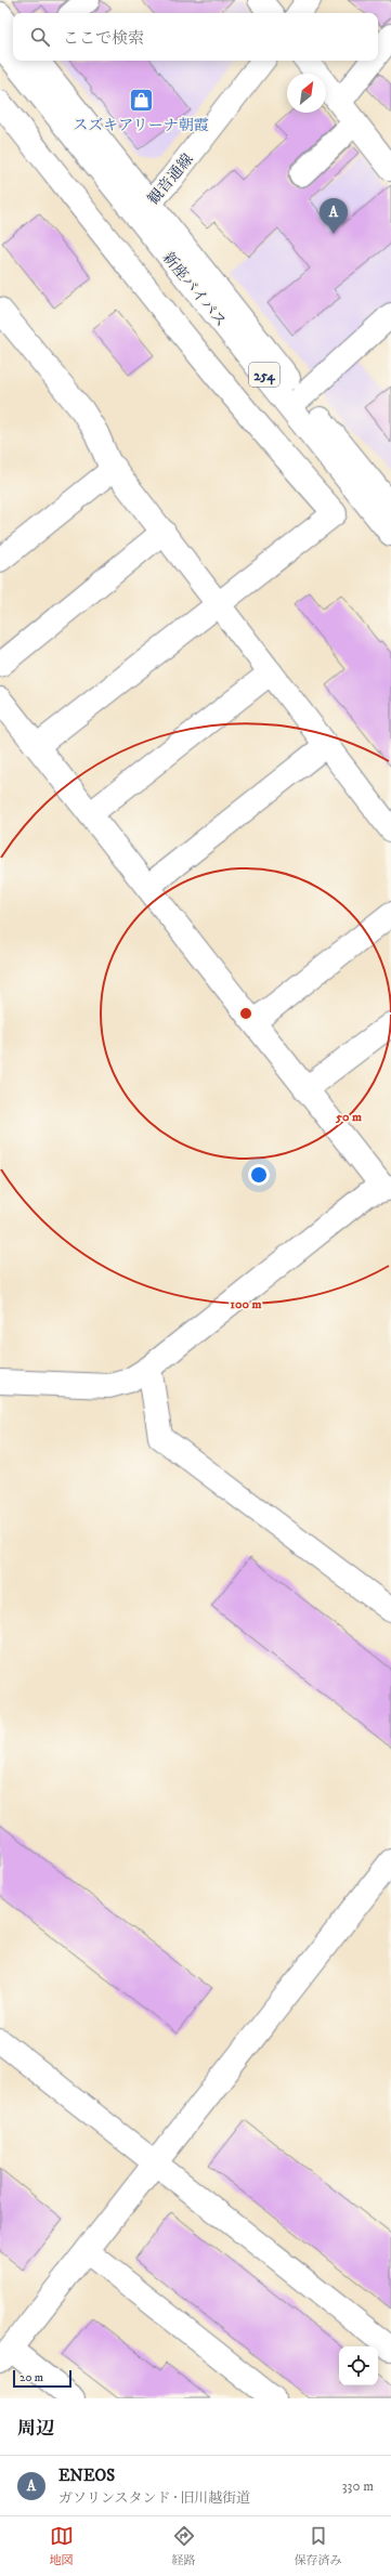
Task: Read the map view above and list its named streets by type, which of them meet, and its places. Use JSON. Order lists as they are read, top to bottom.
{
  "streets": {
    "main road": ["観音通線", "新座バイパス", "254"]
  },
  "crossings": [
    ["観音通線", "新座バイパス"]
  ],
  "places": {
    "shop": ["スズキアリーナ朝霞"]
  },
  "scale_bar": "20 m",
  "north": "top right",
  "page": {
    "search": "ここで検索",
    "pins": "A",
    "scale": "20 m",
    "heading": "周辺",
    "list": [
      {
        "mark": "A",
        "name": "ENEOS",
        "note": "ガソリンスタンド · 旧川越街道",
        "value": "330 m"
      }
    ],
    "nav": ["地図", "経路", "保存済み"]
  },
  "rings": ["50 m", "100 m"]
}
